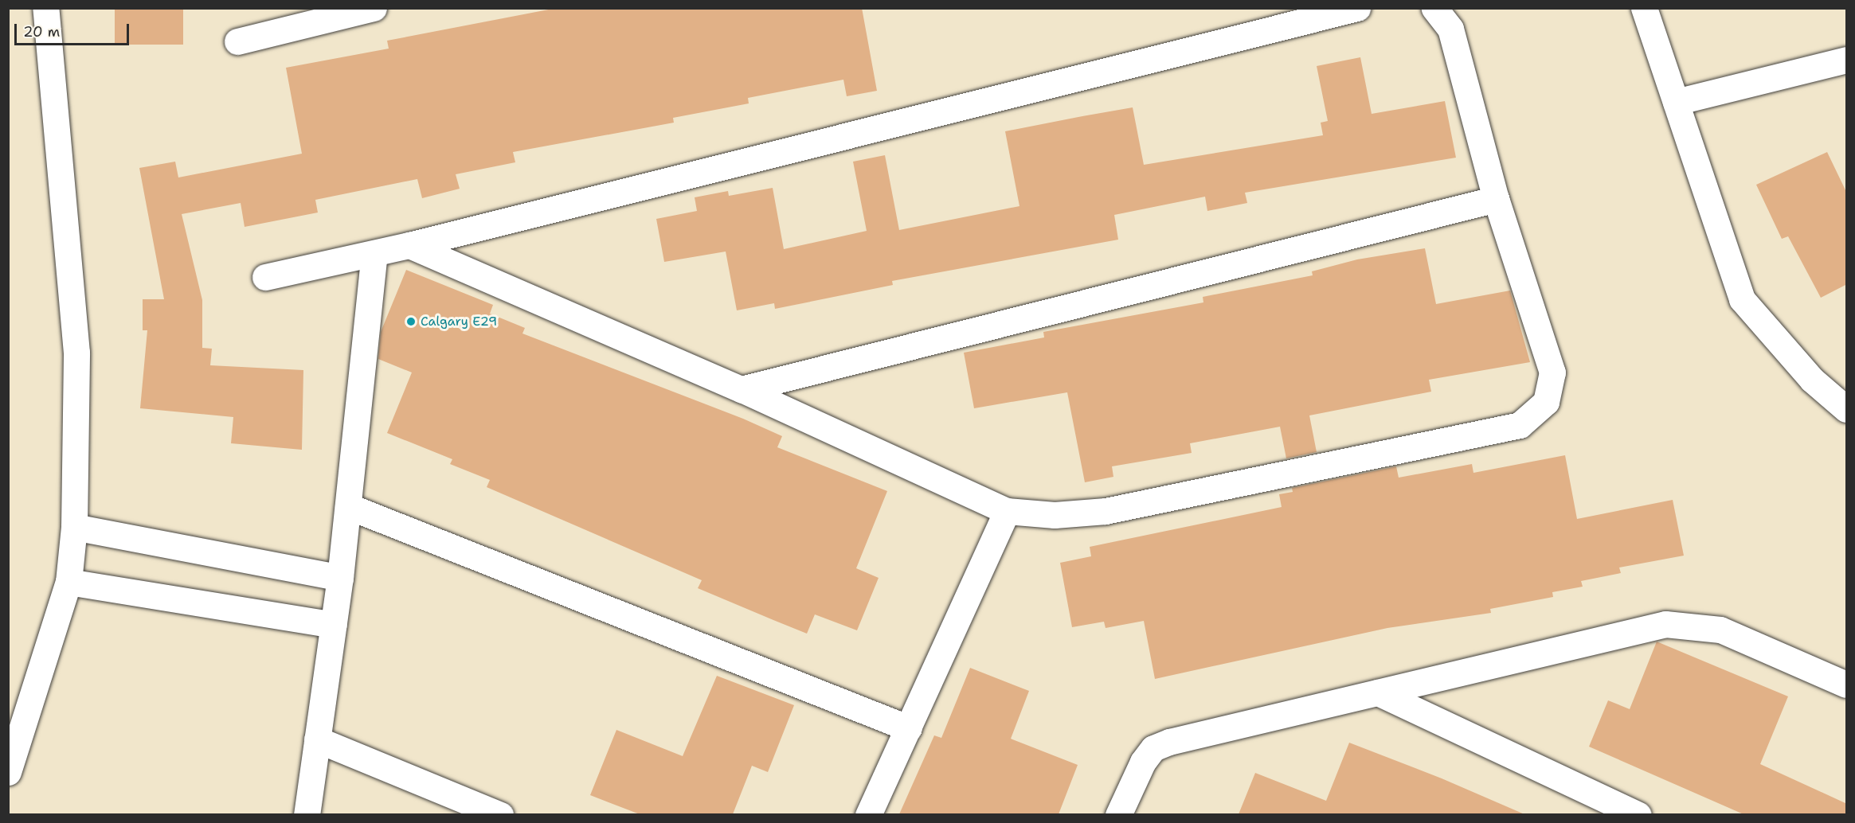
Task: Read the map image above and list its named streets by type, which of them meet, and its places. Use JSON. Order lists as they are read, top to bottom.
{
  "places": ["Calgary E29"],
  "scale_bar": "20 m"
}
